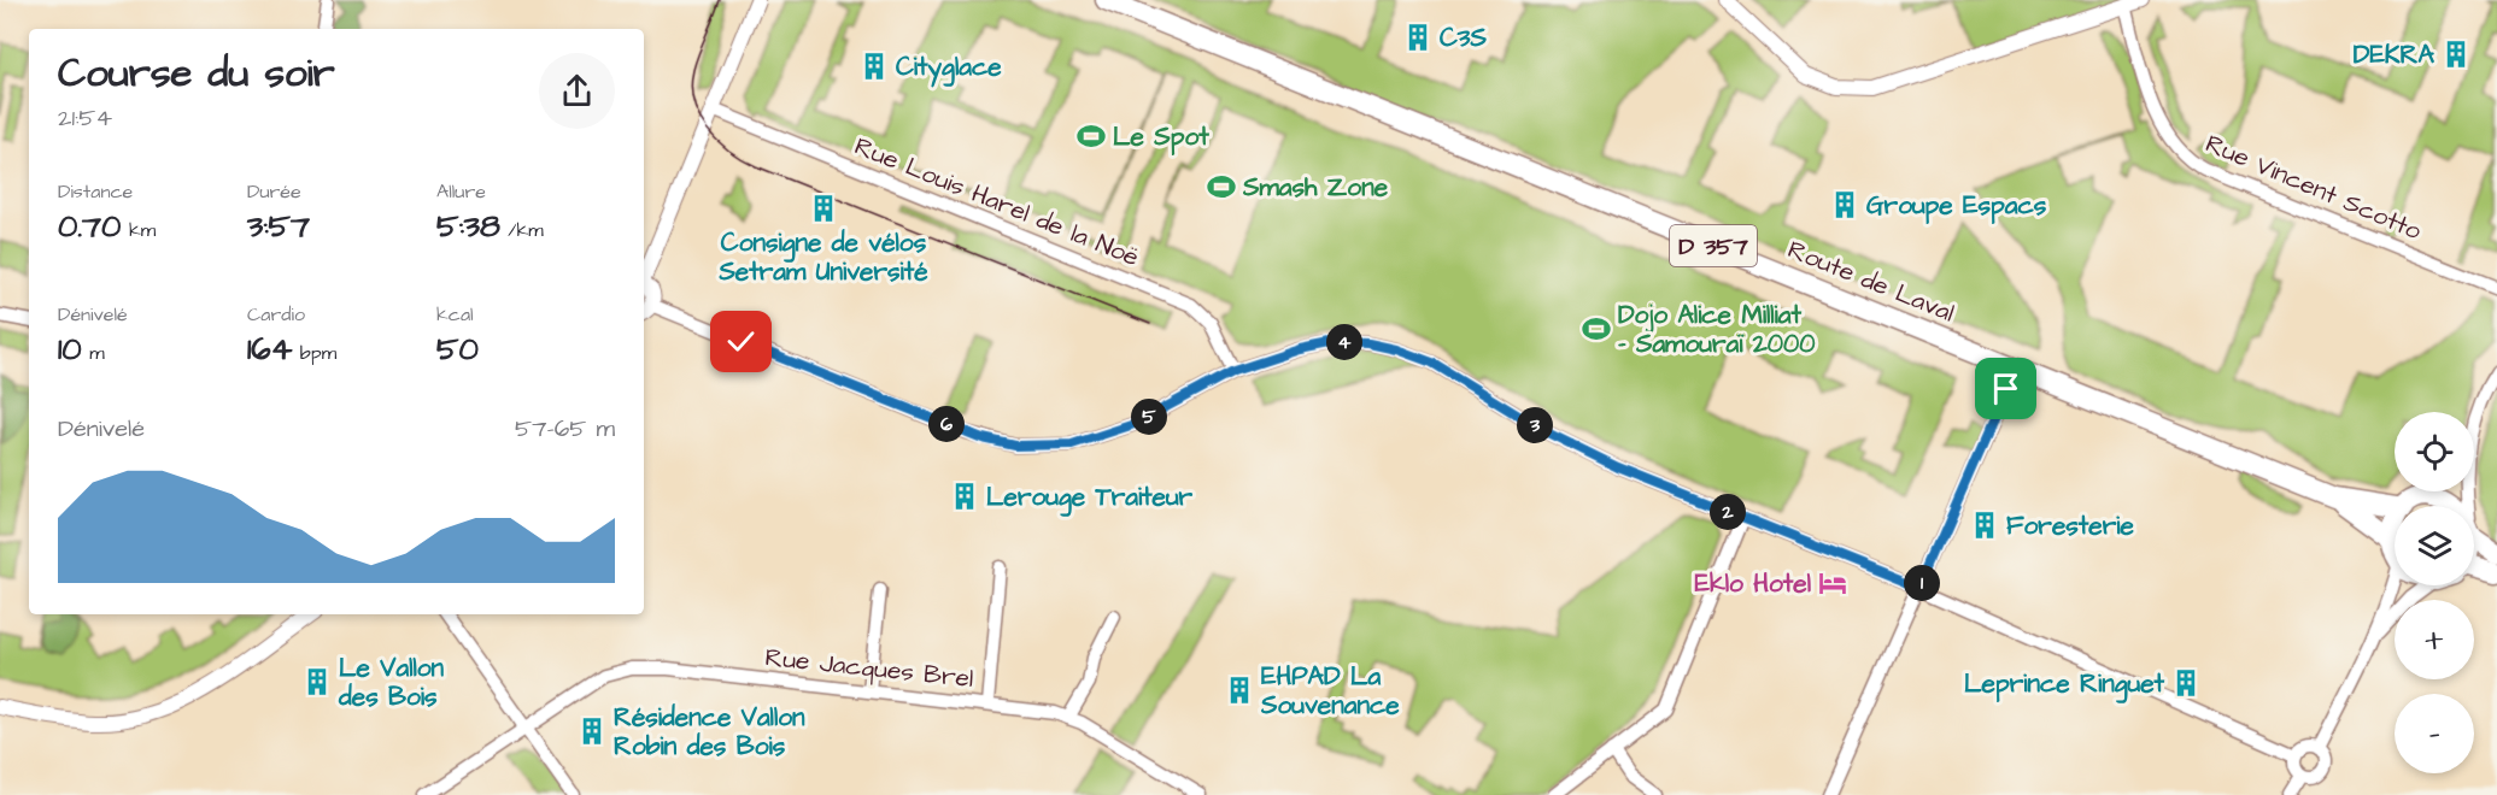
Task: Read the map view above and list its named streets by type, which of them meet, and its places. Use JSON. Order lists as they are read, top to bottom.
{
  "streets": {
    "main road": ["D 357", "Route de Laval"],
    "street": ["Rue Vincent Scotto", "Rue Louis Harel de la Noë", "Rue Jacques Brel"]
  },
  "places": {
    "building": [
      "C3S",
      "DEKRA",
      "Cityglace",
      "Groupe Espacs",
      "Consigne de vélos Setram Université",
      "Lerouge Traiteur",
      "Foresterie",
      "Le Vallon des Bois",
      "Leprince Ringuet",
      "EHPAD La Souvenance",
      "Résidence Vallon Robin des Bois"
    ],
    "sports": ["Le Spot", "Smash Zone", "Dojo Alice Milliat - Samouraï 2000"],
    "hotel": ["Eklo Hotel"]
  },
  "page": {
    "heading": ["Course du soir", "21:54"],
    "stats": [
      ["Distance", "0.70 km"],
      ["Durée", "3:57"],
      ["Allure", "5:38 /km"],
      ["Dénivelé", "10 m"],
      ["Cardio", "164 bpm"],
      ["kcal", "50"]
    ],
    "pins": [
      "4",
      "5",
      "6",
      "3",
      "2",
      "1"
    ],
    "chart": ["Dénivelé", "57–65 m"],
    "map_buttons": ["+", "−"]
  }
}
